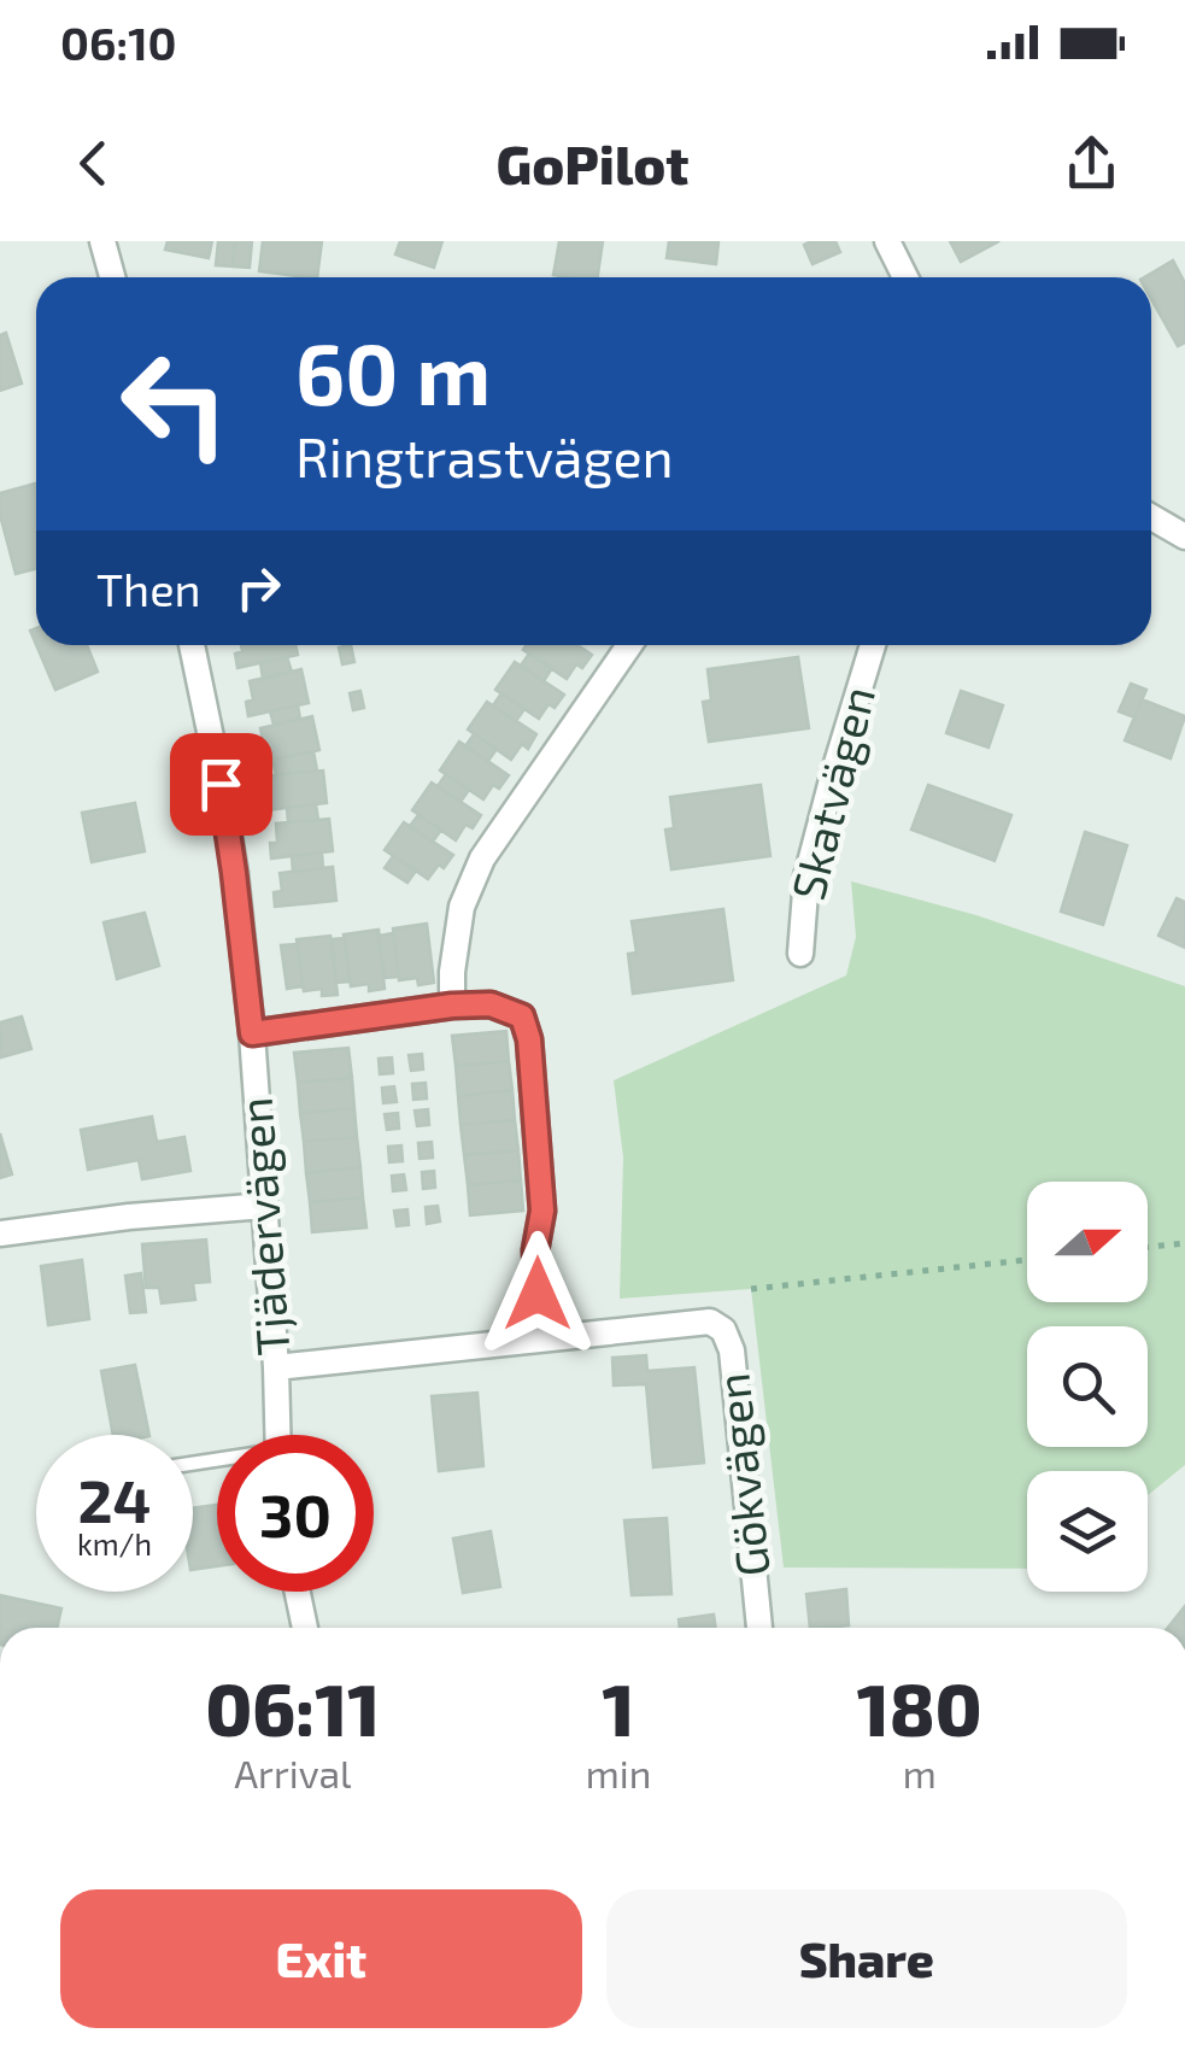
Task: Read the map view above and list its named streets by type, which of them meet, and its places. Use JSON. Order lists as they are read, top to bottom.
{
  "streets": {
    "street": ["Skatvägen", "Tjädervägen", "Gökvägen"]
  },
  "crossings": [
    ["Tjädervägen", "Gökvägen"]
  ],
  "north": "right",
  "page": {
    "status": "06:10",
    "header": "GoPilot",
    "turn": ["60 m", "Ringtrastvägen"],
    "then": "Then",
    "speed": "24 km/h",
    "limit": "30",
    "eta": [
      "06:11",
      "Arrival",
      "1",
      "min",
      "180",
      "m"
    ],
    "buttons": ["Exit", "Share"]
  }
}
